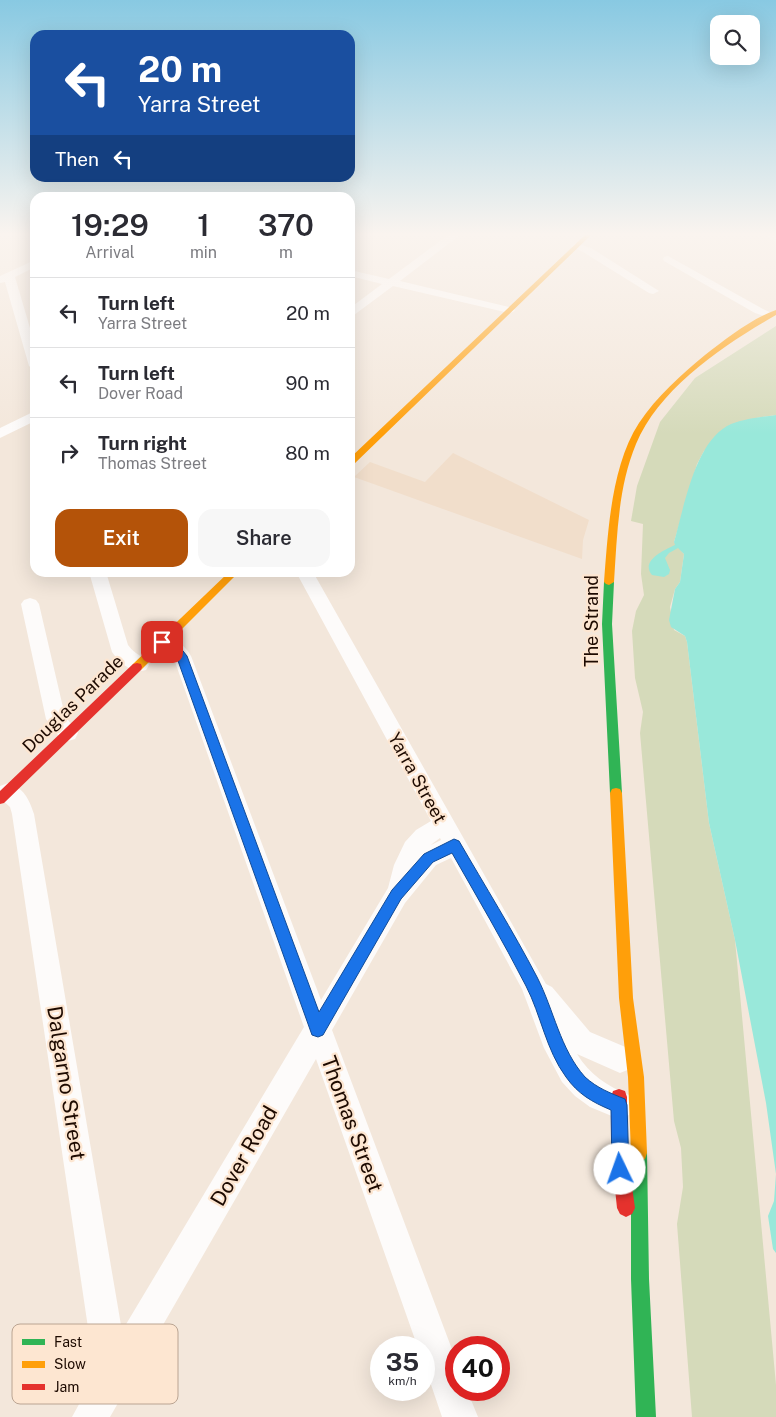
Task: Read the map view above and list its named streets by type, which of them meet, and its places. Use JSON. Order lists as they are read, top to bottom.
{
  "streets": {
    "street": [
      "The Strand",
      "Douglas Parade",
      "Yarra Street",
      "Dalgarno Street",
      "Thomas Street",
      "Dover Road"
    ]
  },
  "crossings": [
    ["The Strand", "Yarra Street"],
    ["Douglas Parade", "Dalgarno Street"],
    ["Douglas Parade", "Thomas Street"],
    ["Yarra Street", "Dover Road"],
    ["Thomas Street", "Dover Road"]
  ],
  "legend": ["Fast", "Slow", "Jam"],
  "page": {
    "turn": ["20 m", "Yarra Street"],
    "then": "Then",
    "eta": [
      "19:29",
      "Arrival",
      "1",
      "min",
      "370",
      "m"
    ],
    "list": [
      {
        "name": "Turn left",
        "note": "Yarra Street",
        "value": "20 m"
      },
      {
        "name": "Turn left",
        "note": "Dover Road",
        "value": "90 m"
      },
      {
        "name": "Turn right",
        "note": "Thomas Street",
        "value": "80 m"
      }
    ],
    "buttons": ["Exit", "Share"],
    "speed": "35 km/h",
    "limit": "40"
  }
}
